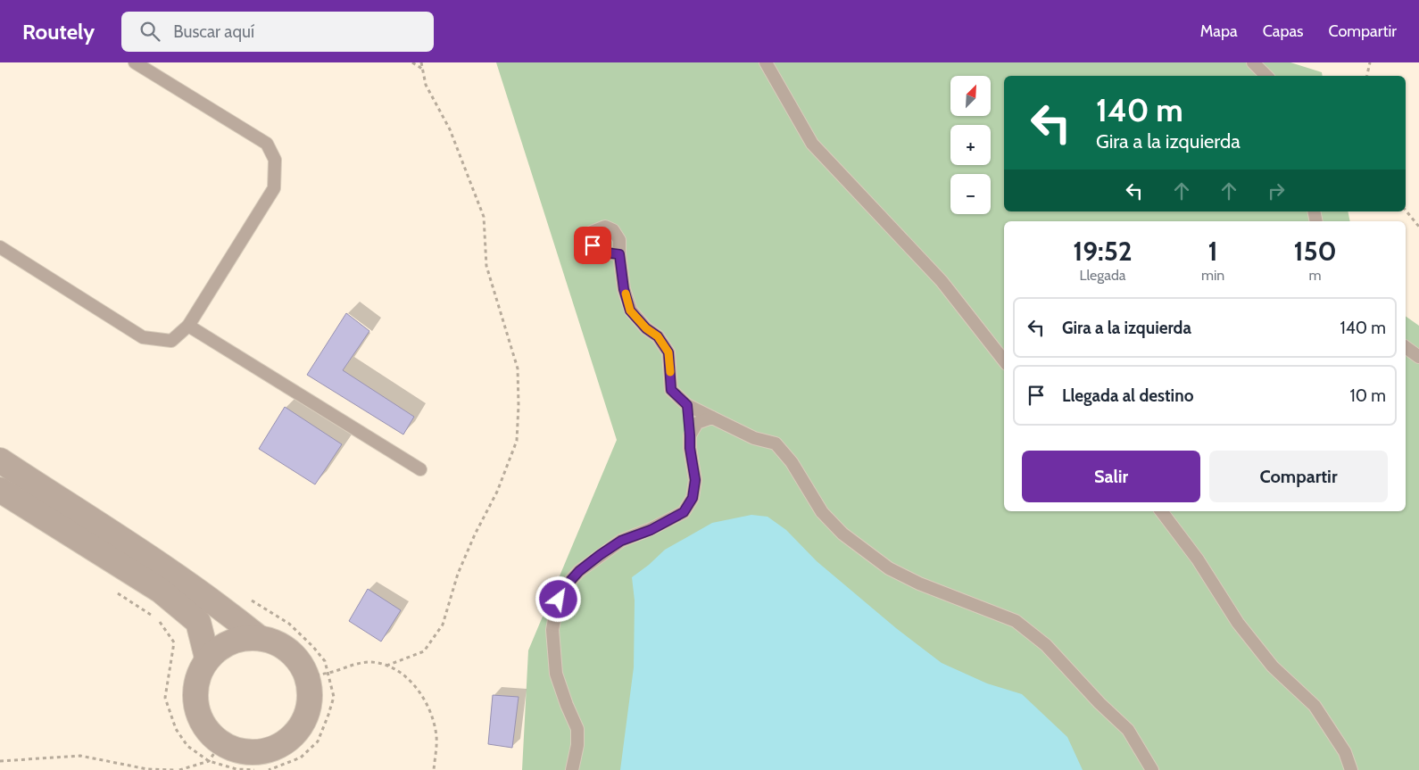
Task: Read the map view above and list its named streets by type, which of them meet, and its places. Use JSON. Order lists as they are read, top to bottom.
{
  "north": "top right",
  "page": {
    "header": "Routely",
    "search": "Buscar aquí",
    "nav": ["Mapa", "Capas", "Compartir"],
    "map_buttons": ["+", "−"],
    "turn": ["140 m", "Gira a la izquierda"],
    "eta": [
      "19:52",
      "Llegada",
      "1",
      "min",
      "150",
      "m"
    ],
    "list": [
      {
        "name": "Gira a la izquierda",
        "value": "140 m"
      },
      {
        "name": "Llegada al destino",
        "value": "10 m"
      }
    ],
    "buttons": ["Salir", "Compartir"]
  }
}
